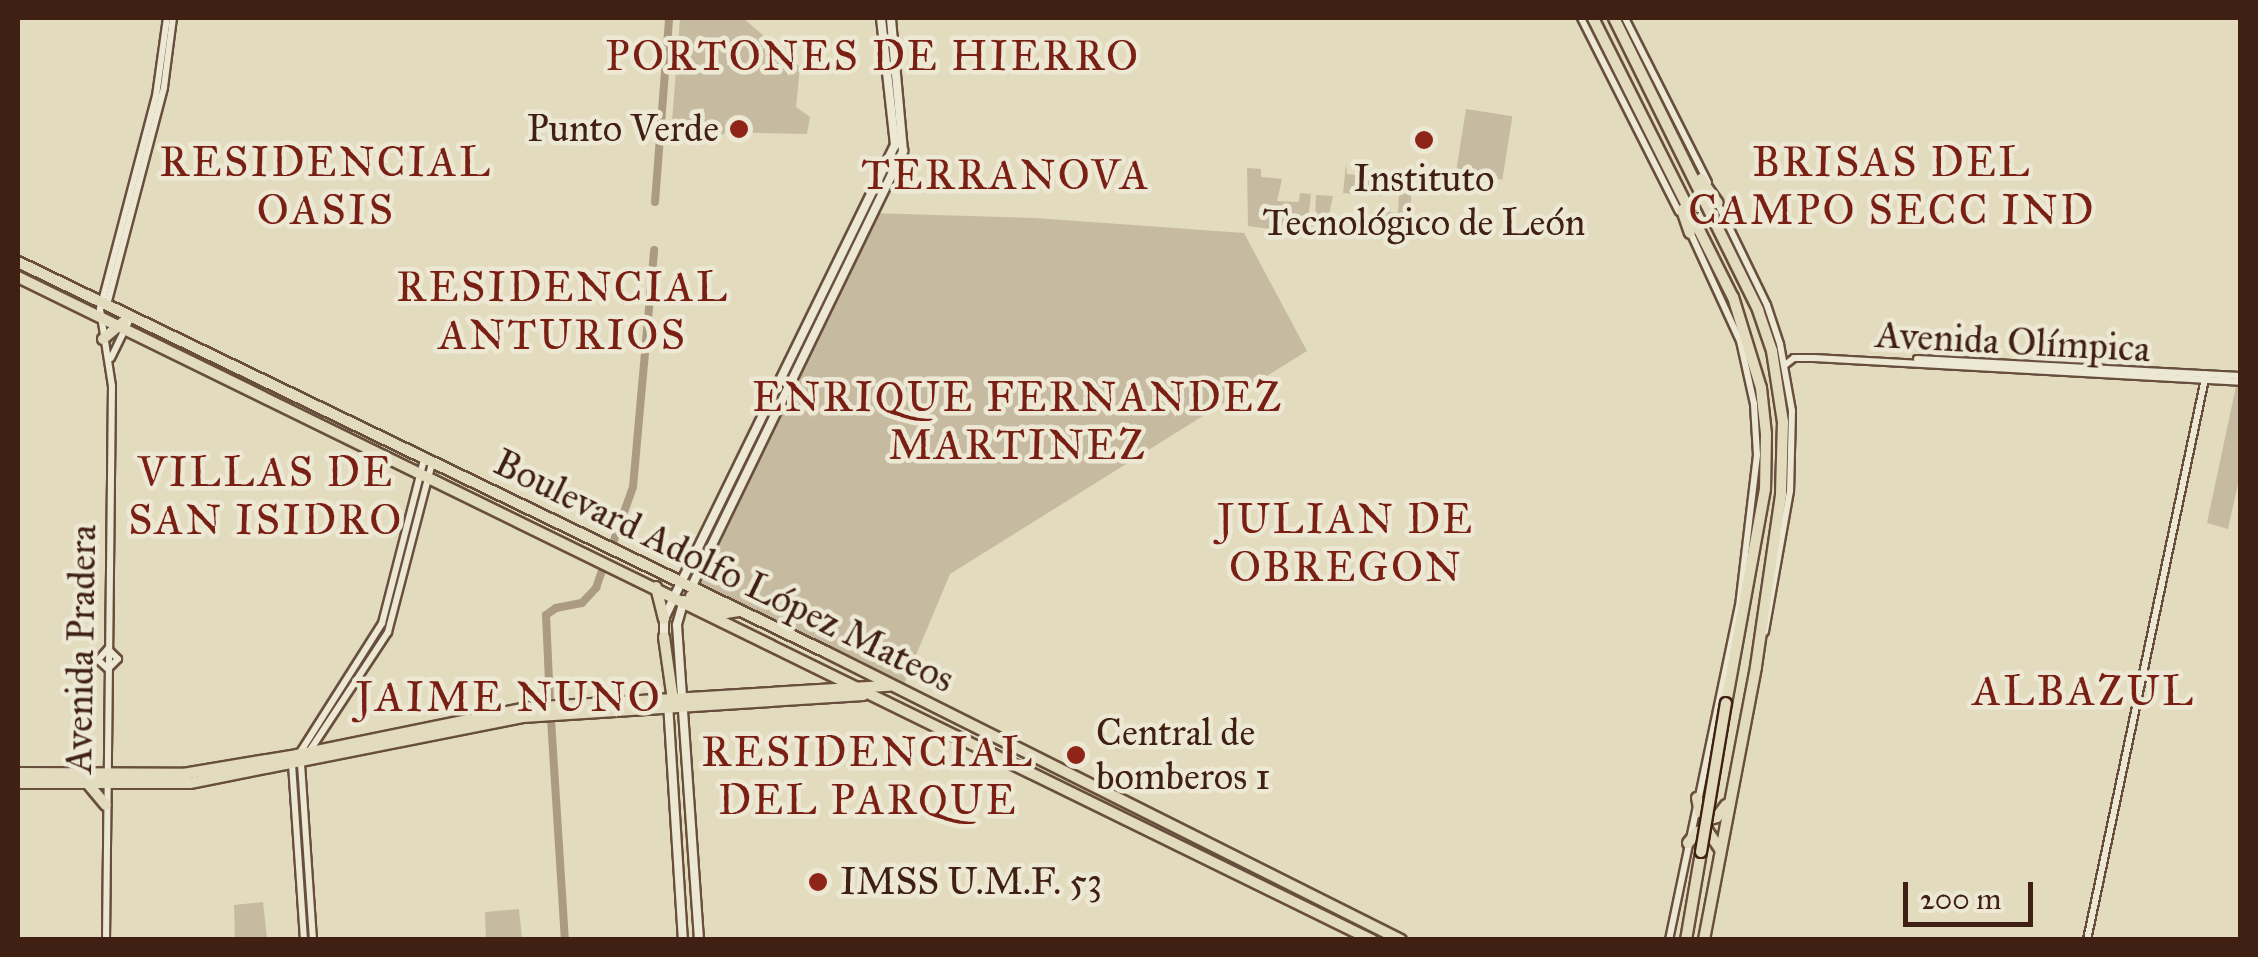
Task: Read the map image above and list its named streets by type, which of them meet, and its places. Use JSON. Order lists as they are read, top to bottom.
{
  "streets": {
    "main road": ["Boulevard Adolfo López Mateos"],
    "street": ["Avenida Olímpica", "Avenida Pradera"]
  },
  "crossings": [
    ["Boulevard Adolfo López Mateos", "Avenida Pradera"]
  ],
  "districts": [
    "PORTONES DE HIERRO",
    "RESIDENCIAL OASIS",
    "BRISAS DEL CAMPO SECC IND",
    "TERRANOVA",
    "RESIDENCIAL ANTURIOS",
    "ENRIQUE FERNANDEZ MARTINEZ",
    "VILLAS DE SAN ISIDRO",
    "JULIAN DE OBREGON",
    "ALBAZUL",
    "JAIME NUNO",
    "RESIDENCIAL DEL PARQUE"
  ],
  "places": [
    "Punto Verde",
    "Instituto Tecnológico de León",
    "Central de bomberos 1",
    "IMSS U.M.F. 53"
  ],
  "scale_bar": "200 m"
}
